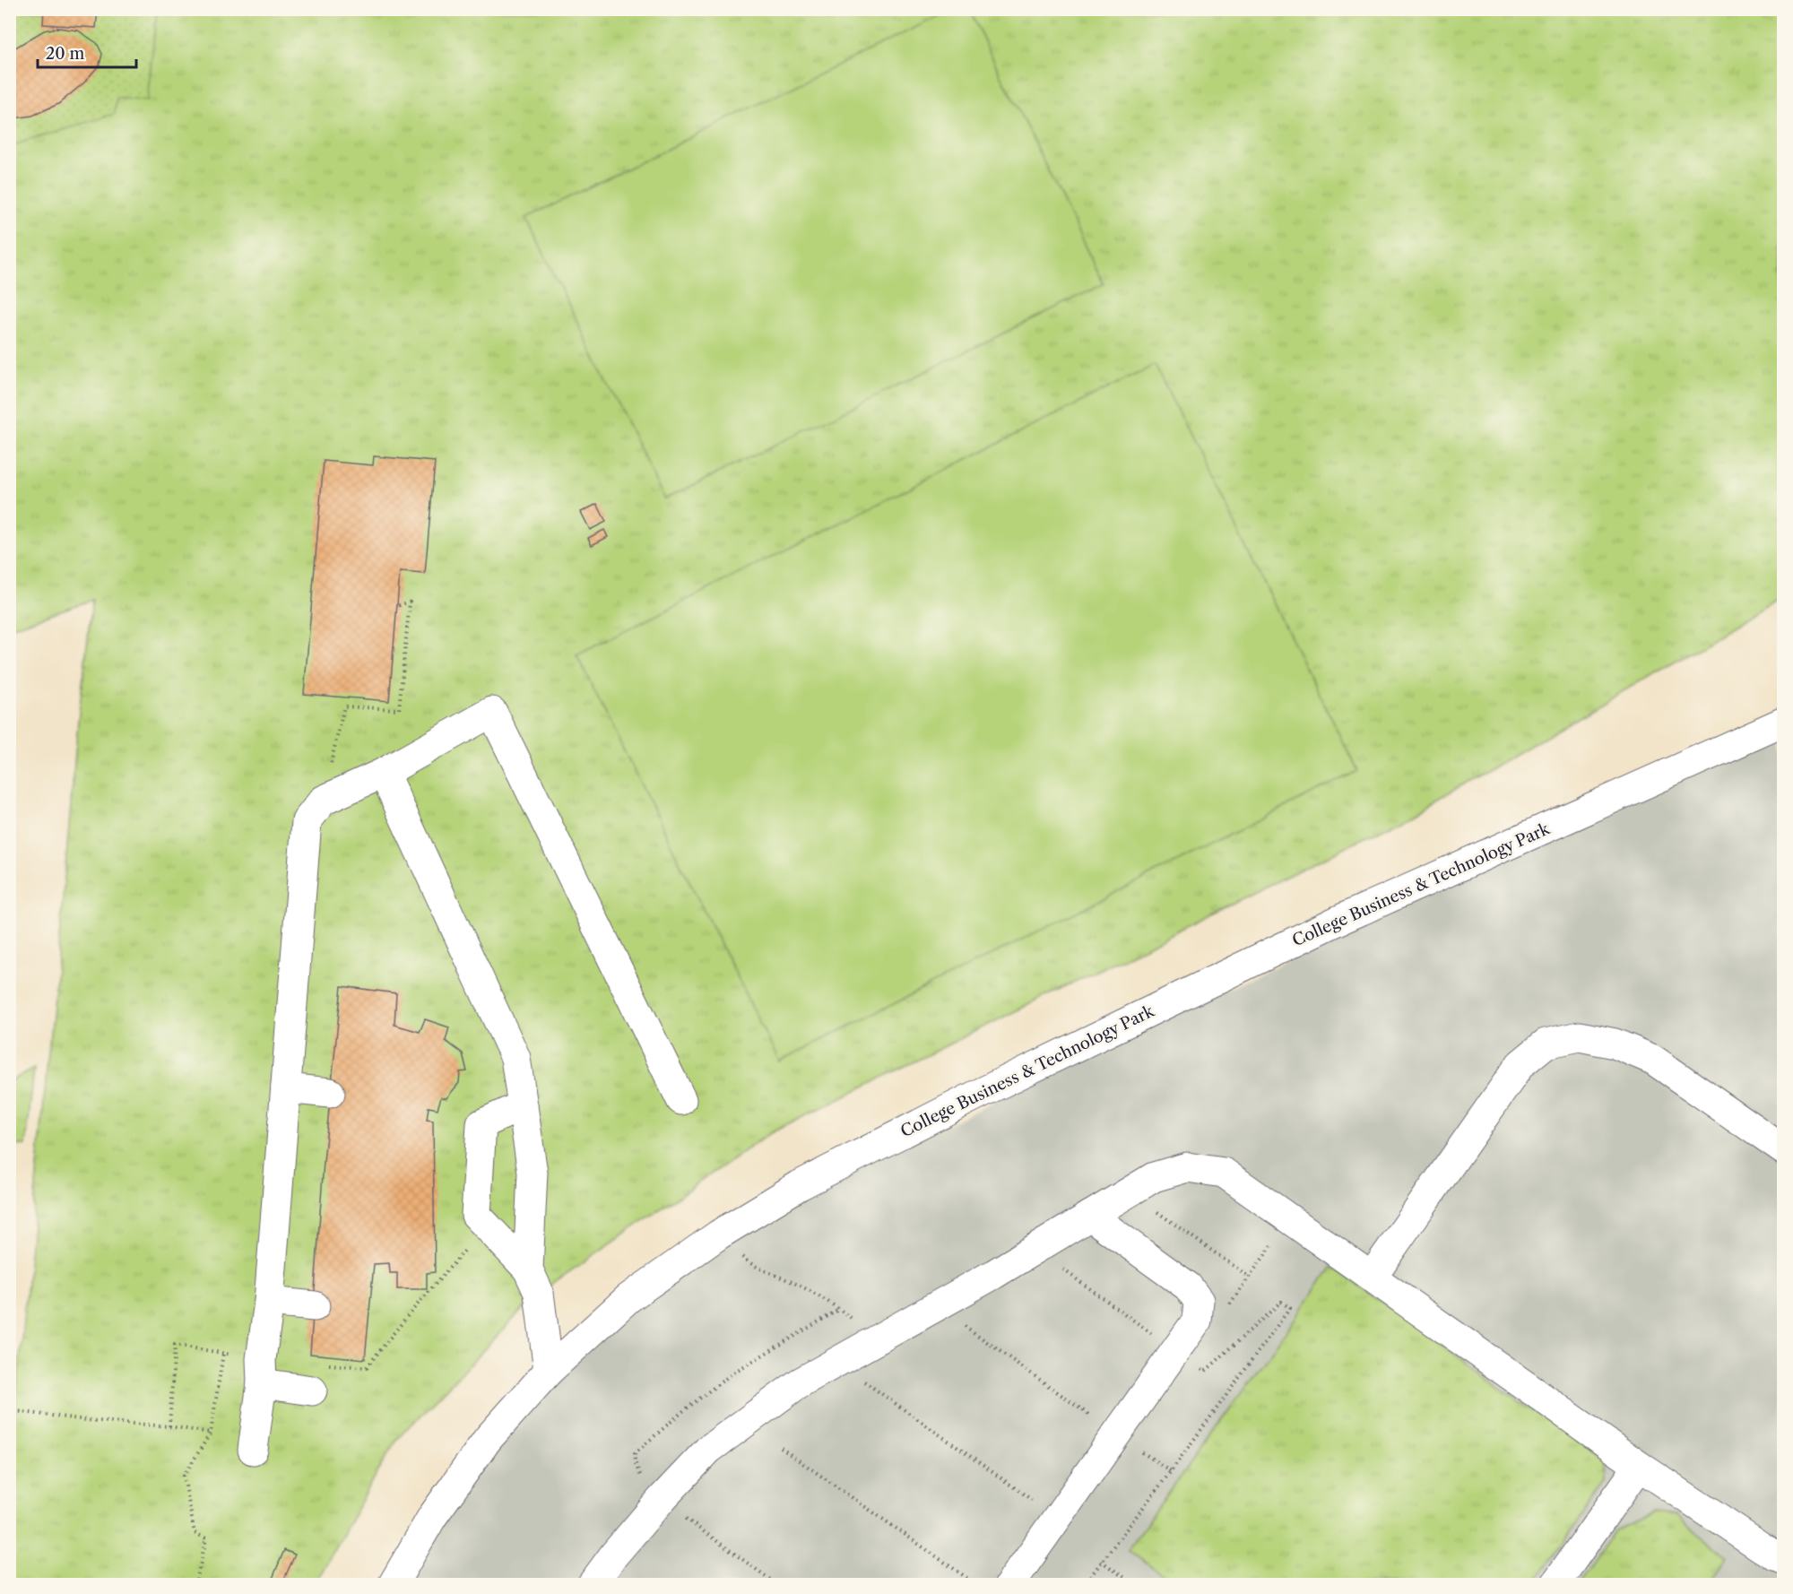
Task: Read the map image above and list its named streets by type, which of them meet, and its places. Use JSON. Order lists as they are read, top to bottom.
{
  "streets": {
    "lane": ["College Business & Technology Park"]
  },
  "scale_bar": "20 m"
}
